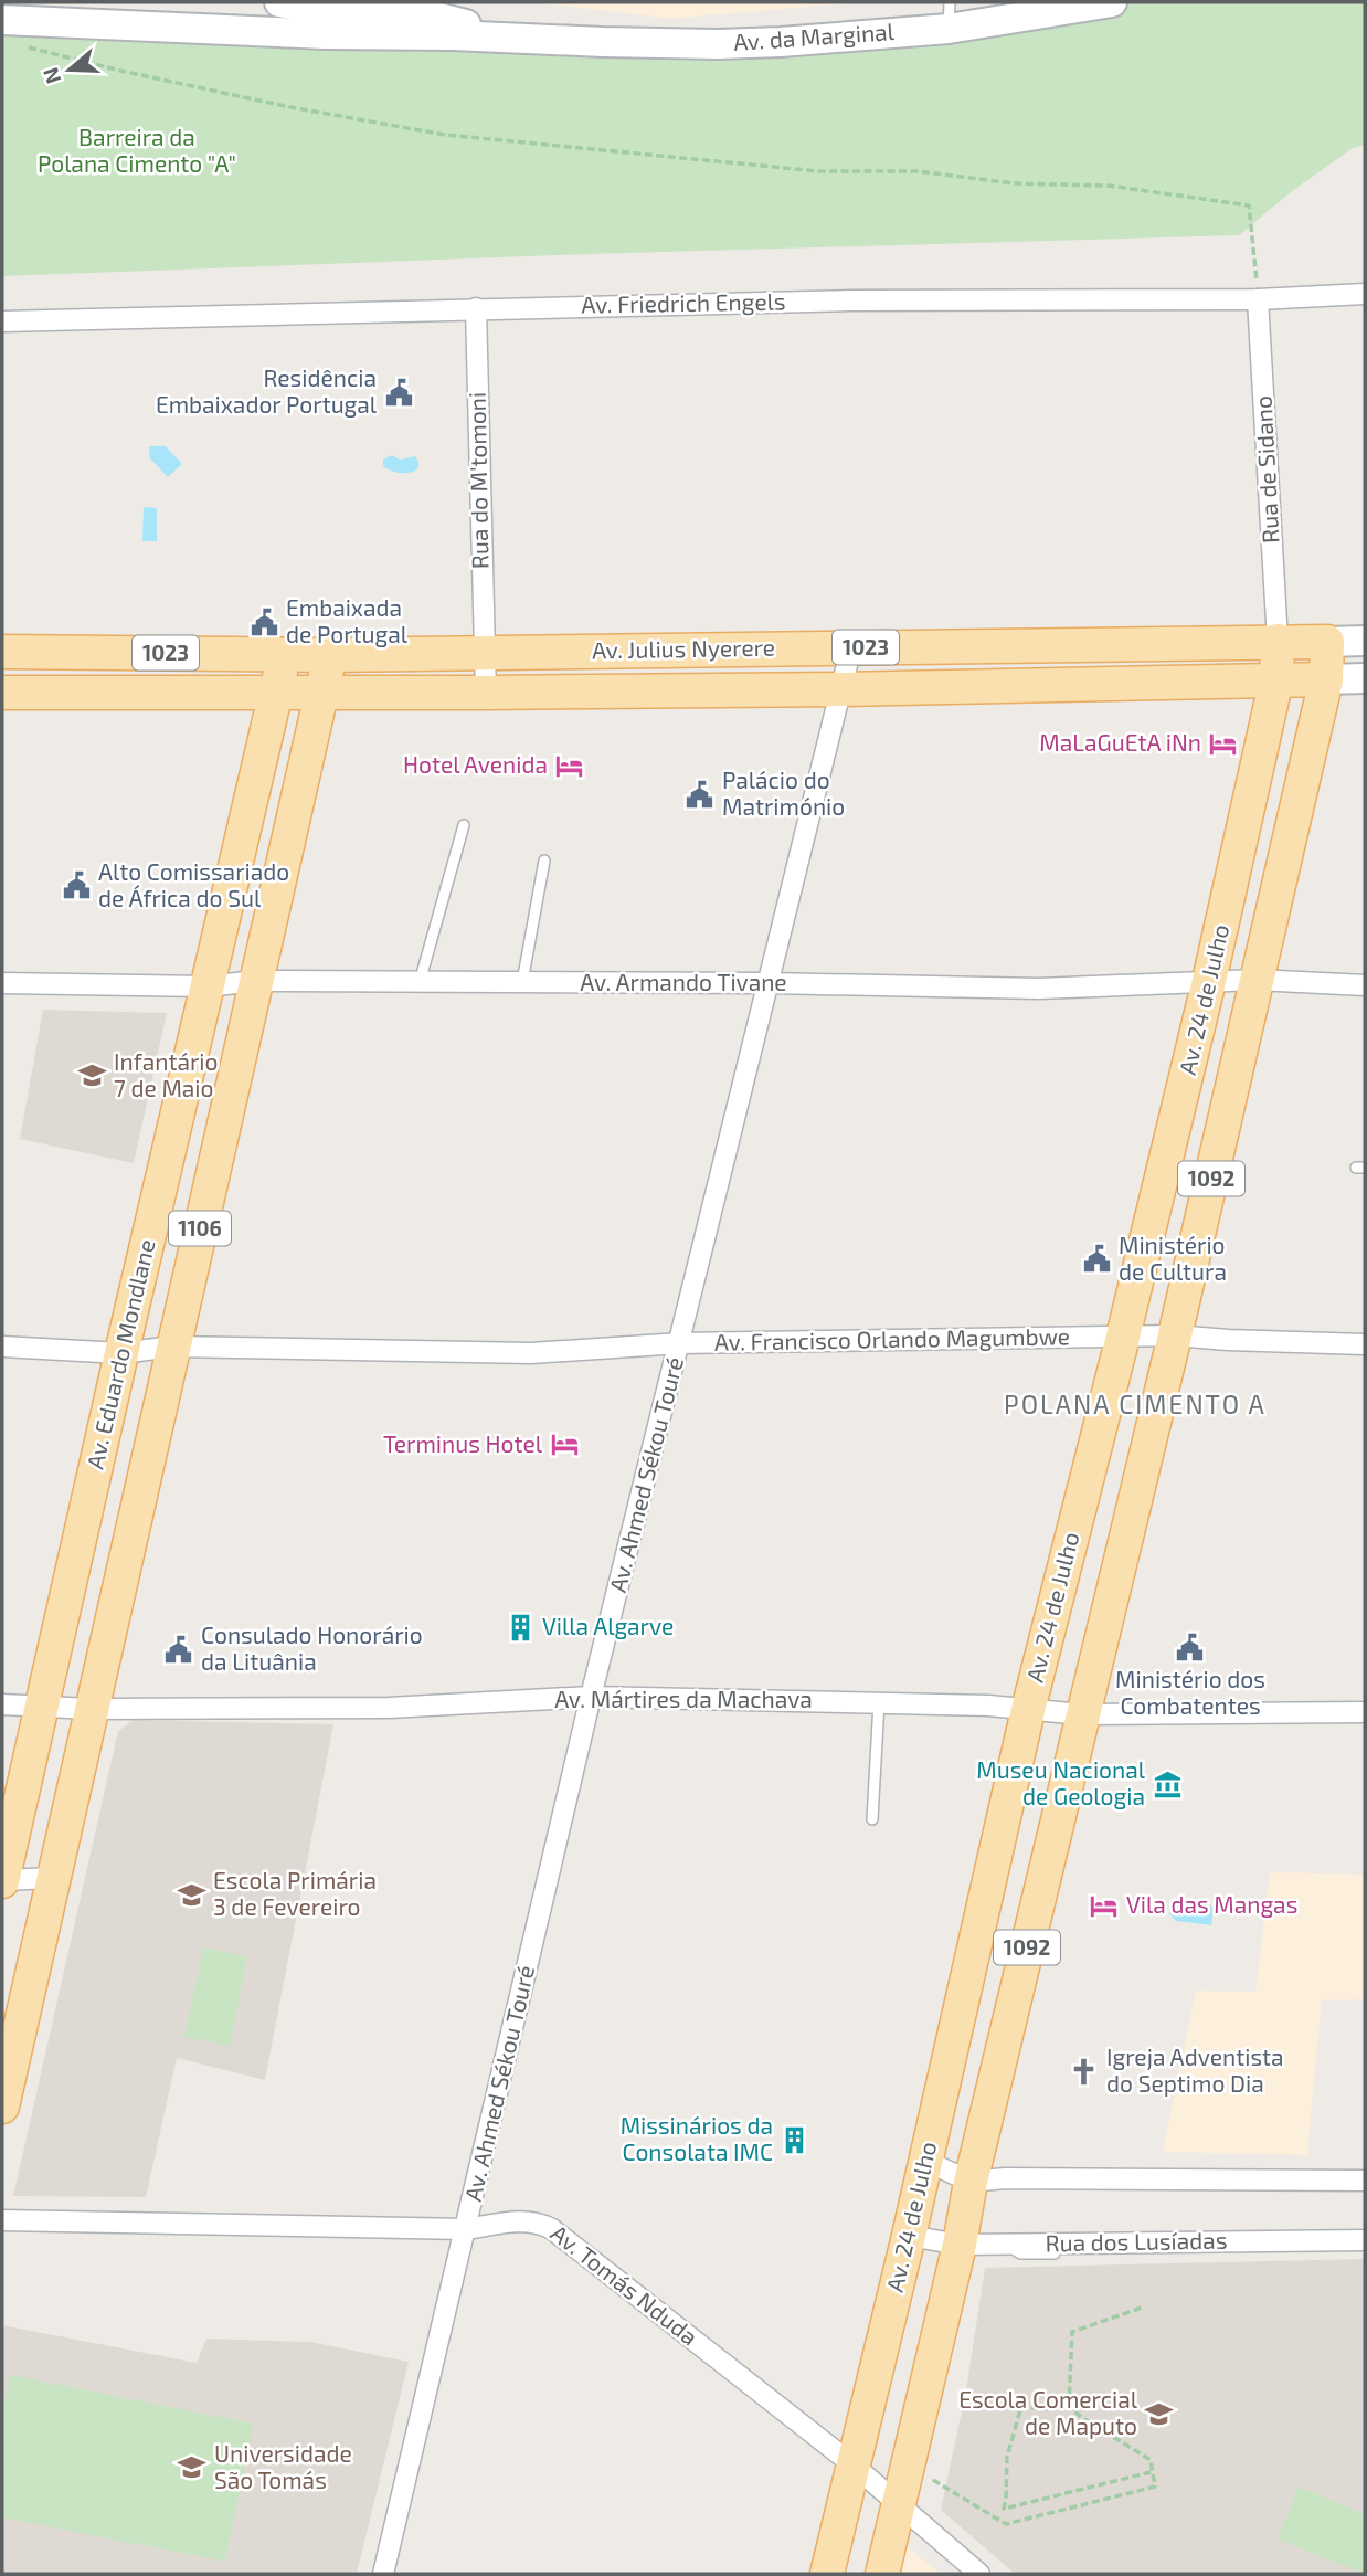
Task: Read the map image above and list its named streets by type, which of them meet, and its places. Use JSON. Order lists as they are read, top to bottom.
{
  "streets": {
    "main road": [
      "Av. da Marginal",
      "1023",
      "Av. Julius Nyerere",
      "Av. 24 de Julho",
      "1092",
      "1106",
      "Av. Eduardo Mondlane"
    ],
    "street": [
      "Av. Friedrich Engels",
      "Rua de Sidano",
      "Rua do M'tomoni",
      "Av. Armando Tivane",
      "Av. Francisco Orlando Magumbwe",
      "Av. Ahmed Sékou Touré",
      "Av. Mártires da Machava",
      "Rua dos Lusíadas",
      "Av. Tomás Nduda"
    ]
  },
  "crossings": [
    ["Av. Friedrich Engels", "Rua de Sidano"],
    ["Av. Friedrich Engels", "Rua do M'tomoni"],
    ["Rua de Sidano", "Av. Julius Nyerere"],
    ["Rua de Sidano", "Av. 24 de Julho"],
    ["Rua do M'tomoni", "Av. Julius Nyerere"],
    ["Av. Julius Nyerere", "Av. 24 de Julho"],
    ["Av. Julius Nyerere", "Av. Eduardo Mondlane"],
    ["Av. Julius Nyerere", "Av. Ahmed Sékou Touré"],
    ["Av. Armando Tivane", "Av. 24 de Julho"],
    ["Av. Armando Tivane", "Av. Eduardo Mondlane"],
    ["Av. Armando Tivane", "Av. Ahmed Sékou Touré"],
    ["Av. 24 de Julho", "Av. Francisco Orlando Magumbwe"],
    ["Av. 24 de Julho", "Av. Mártires da Machava"],
    ["Av. 24 de Julho", "Rua dos Lusíadas"],
    ["Av. 24 de Julho", "Av. Tomás Nduda"],
    ["Av. Francisco Orlando Magumbwe", "Av. Eduardo Mondlane"],
    ["Av. Francisco Orlando Magumbwe", "Av. Ahmed Sékou Touré"],
    ["Av. Eduardo Mondlane", "Av. Mártires da Machava"],
    ["Av. Ahmed Sékou Touré", "Av. Mártires da Machava"],
    ["Av. Ahmed Sékou Touré", "Av. Tomás Nduda"]
  ],
  "districts": ["POLANA CIMENTO A"],
  "parks": ["Barreira da Polana Cimento \"A\""],
  "places": {
    "public building": [
      "Residência Embaixador Portugal",
      "Embaixada de Portugal",
      "Palácio do Matrimónio",
      "Alto Comissariado de África do Sul",
      "Ministério de Cultura",
      "Ministério dos Combatentes",
      "Consulado Honorário da Lituânia"
    ],
    "hotel": [
      "MaLaGuEtA iNn",
      "Hotel Avenida",
      "Terminus Hotel",
      "Vila das Mangas"
    ],
    "school or university": [
      "Infantário 7 de Maio",
      "Escola Primária 3 de Fevereiro",
      "Escola Comercial de Maputo",
      "Universidade São Tomás"
    ],
    "building": ["Villa Algarve", "Missinários da Consolata IMC"],
    "museum": ["Museu Nacional de Geologia"],
    "church": ["Igreja Adventista do Septimo Dia"]
  },
  "north": "left"
}
